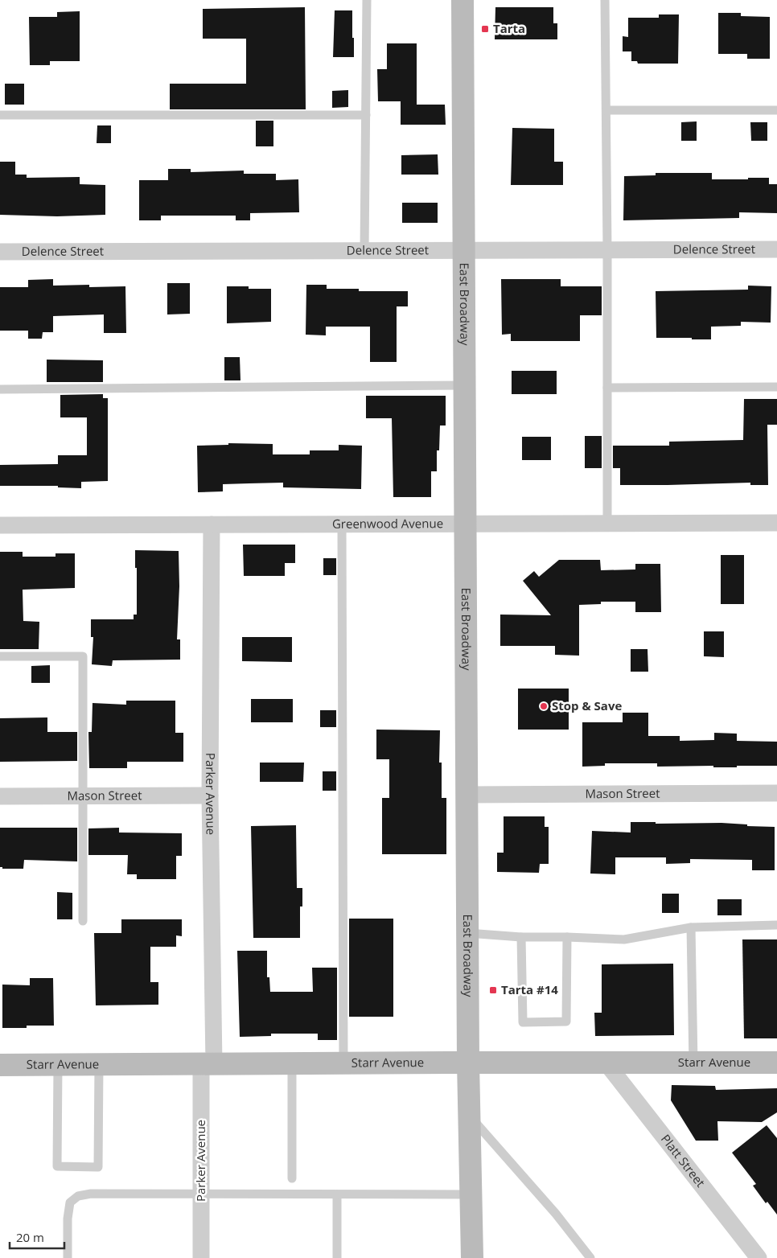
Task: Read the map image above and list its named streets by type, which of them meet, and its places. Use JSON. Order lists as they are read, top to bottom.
{
  "streets": {
    "street": [
      "Delence Street",
      "East Broadway",
      "Greenwood Avenue",
      "Parker Avenue",
      "Mason Street",
      "Starr Avenue",
      "Platt Street"
    ]
  },
  "crossings": [
    ["Delence Street", "East Broadway"],
    ["East Broadway", "Greenwood Avenue"],
    ["East Broadway", "Mason Street"],
    ["East Broadway", "Starr Avenue"],
    ["Greenwood Avenue", "Parker Avenue"],
    ["Parker Avenue", "Mason Street"],
    ["Parker Avenue", "Starr Avenue"],
    ["Starr Avenue", "Platt Street"]
  ],
  "places": {
    "transit": ["Tarta", "Tarta #14"],
    "other": ["Stop & Save"]
  },
  "scale_bar": "20 m"
}
